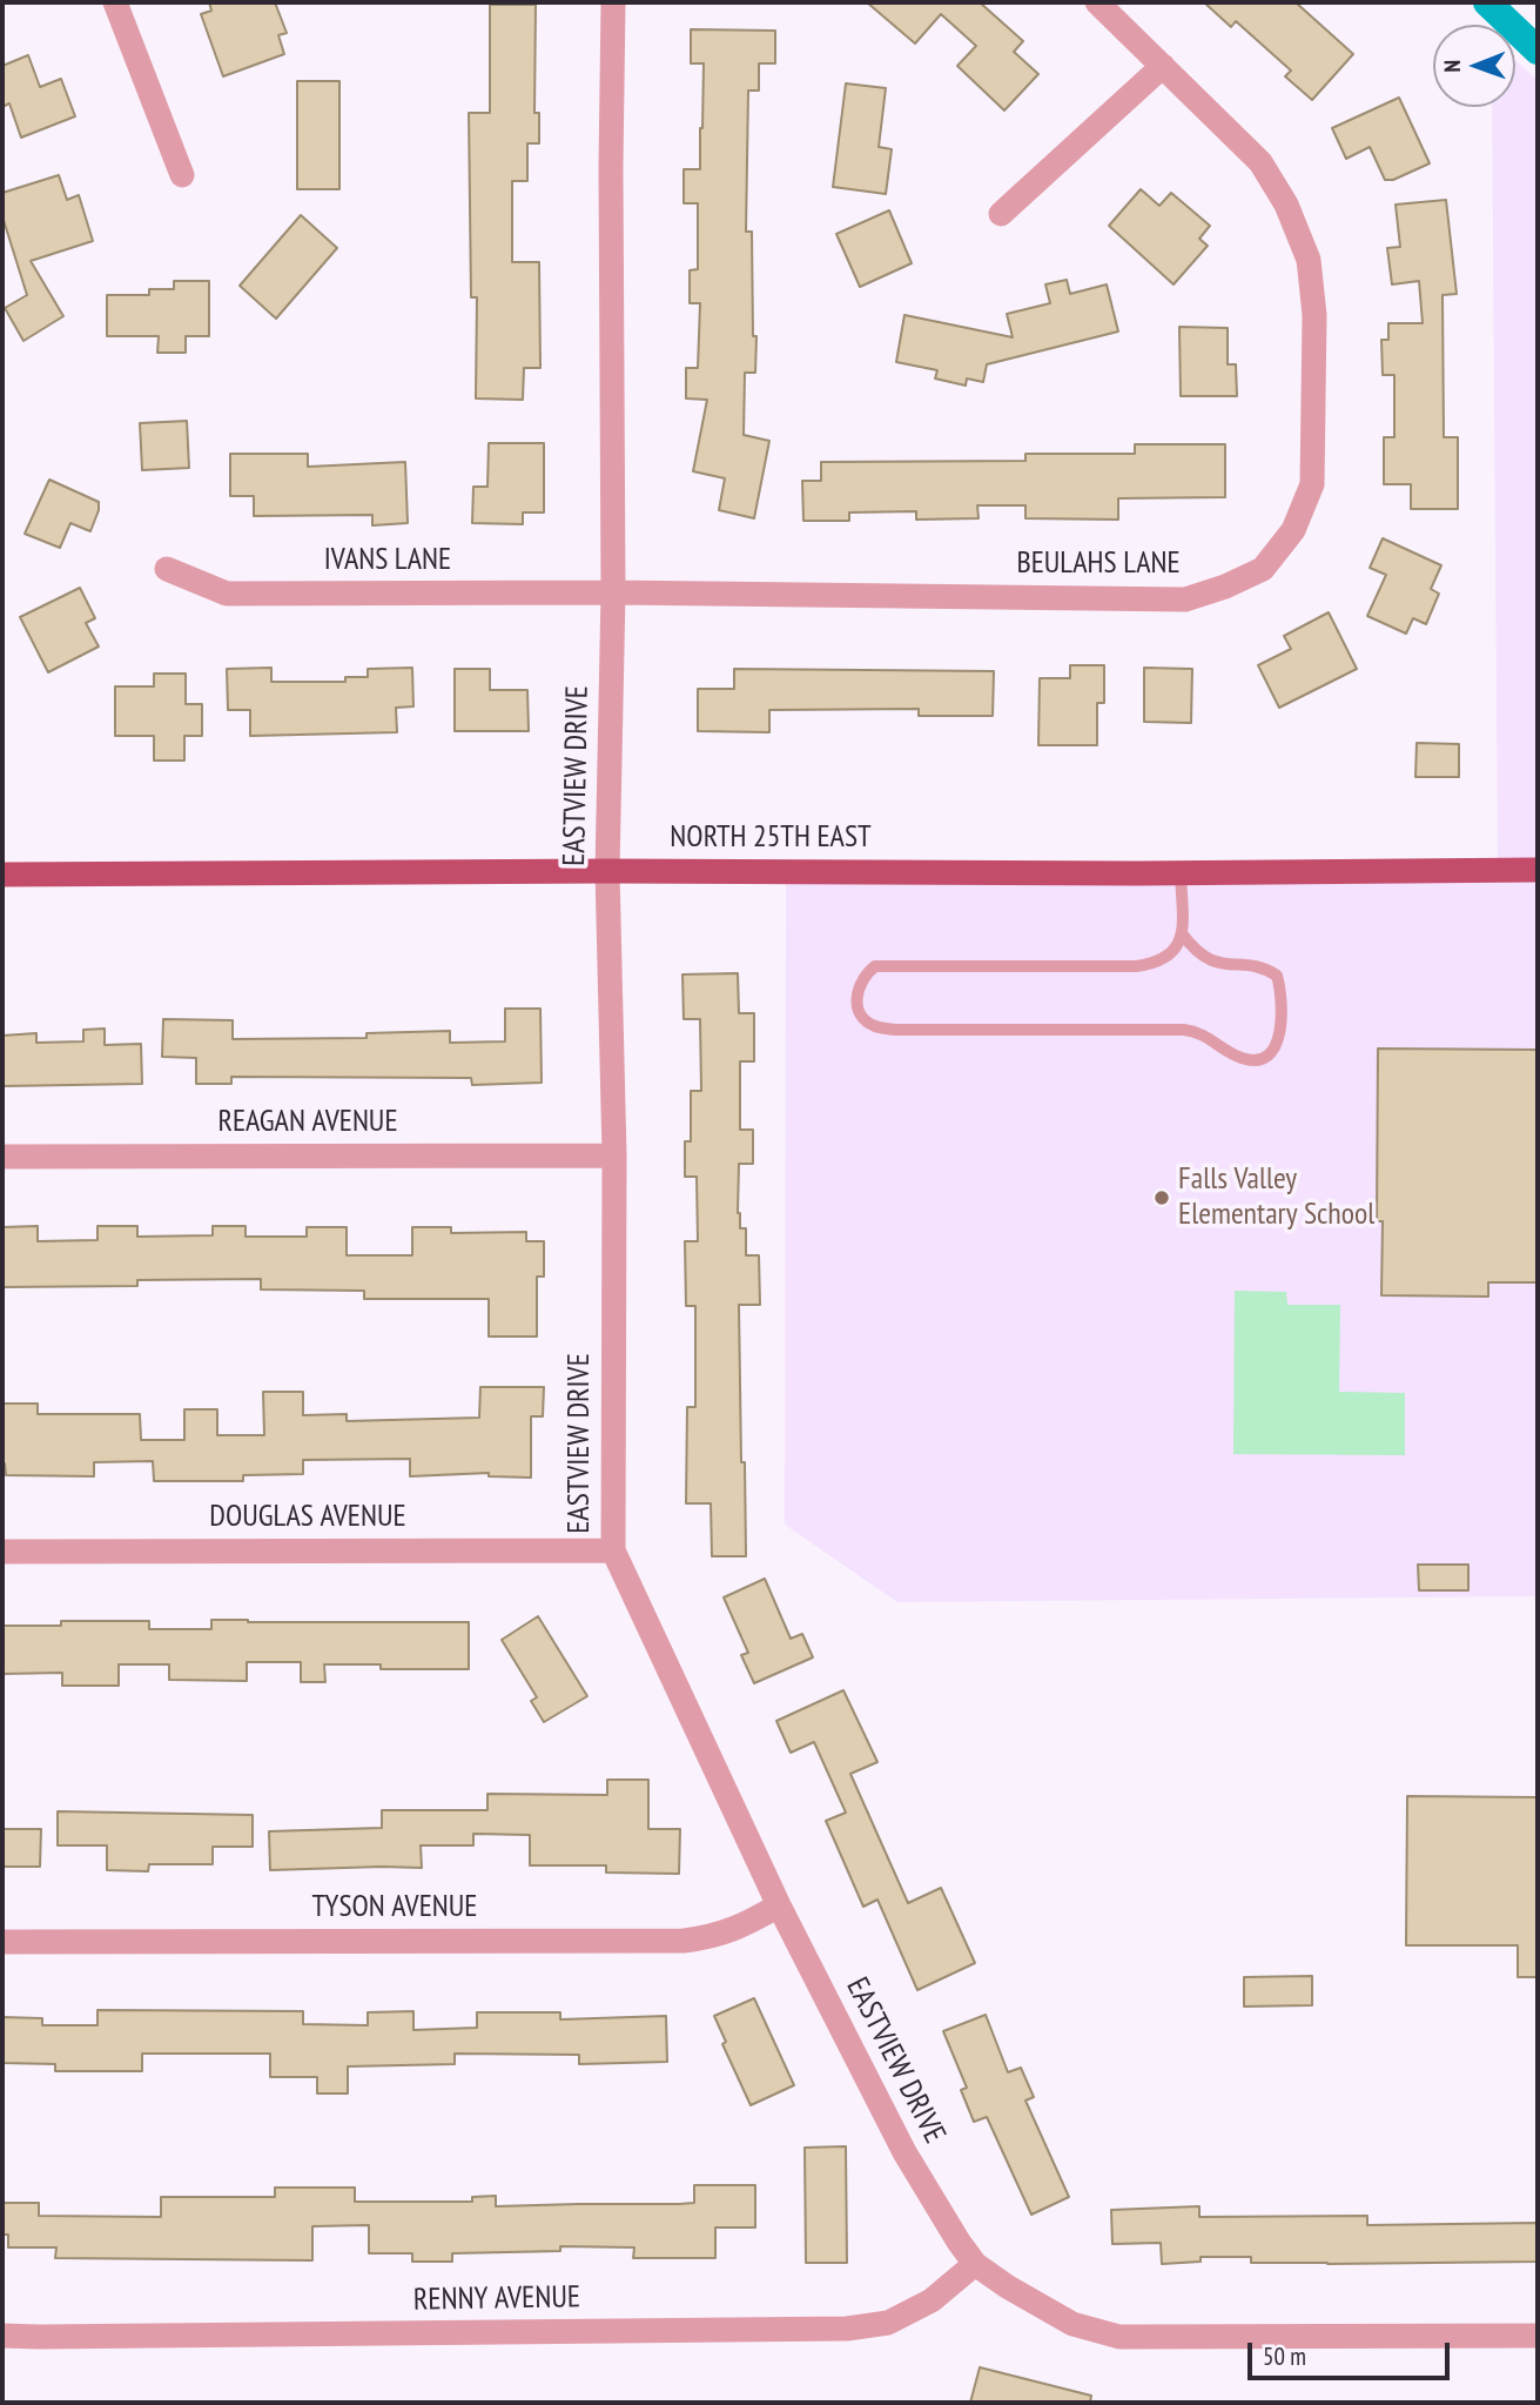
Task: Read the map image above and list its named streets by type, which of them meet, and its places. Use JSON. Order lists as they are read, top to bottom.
{
  "streets": {
    "main road": ["NORTH 25TH EAST"],
    "street": [
      "IVANS LANE",
      "BEULAHS LANE",
      "EASTVIEW DRIVE",
      "REAGAN AVENUE",
      "DOUGLAS AVENUE",
      "TYSON AVENUE",
      "RENNY AVENUE"
    ]
  },
  "crossings": [
    ["IVANS LANE", "BEULAHS LANE"],
    ["IVANS LANE", "EASTVIEW DRIVE"],
    ["BEULAHS LANE", "EASTVIEW DRIVE"],
    ["EASTVIEW DRIVE", "NORTH 25TH EAST"],
    ["EASTVIEW DRIVE", "REAGAN AVENUE"],
    ["EASTVIEW DRIVE", "DOUGLAS AVENUE"],
    ["EASTVIEW DRIVE", "TYSON AVENUE"],
    ["EASTVIEW DRIVE", "RENNY AVENUE"]
  ],
  "places": ["Falls Valley Elementary School"],
  "scale_bar": "50 m",
  "north": "left"
}
